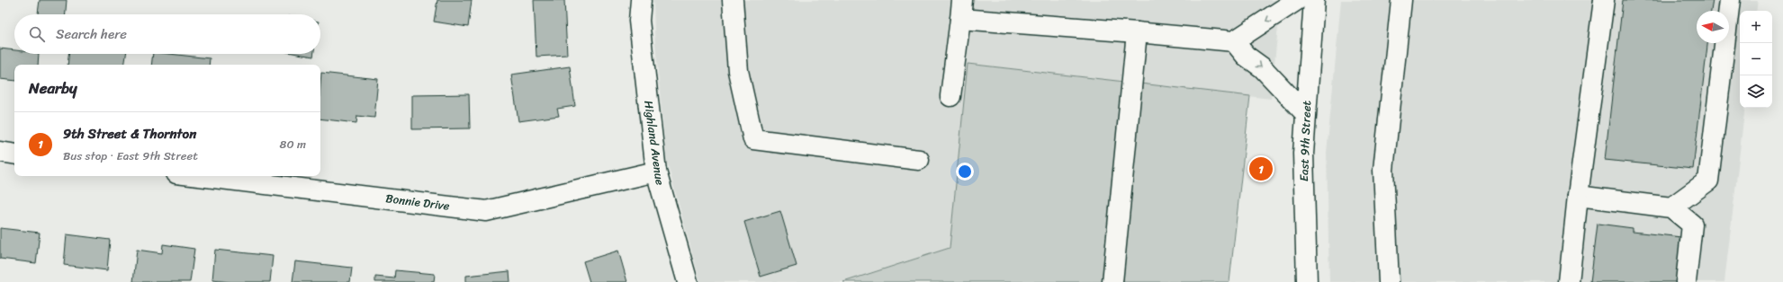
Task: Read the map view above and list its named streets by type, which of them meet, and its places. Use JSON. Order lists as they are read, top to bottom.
{
  "streets": {
    "street": ["East 9th Street", "Highland Avenue", "Bonnie Drive"]
  },
  "crossings": [
    ["Highland Avenue", "Bonnie Drive"]
  ],
  "north": "left",
  "page": {
    "map_buttons": ["+", "−"],
    "search": "Search here",
    "heading": "Nearby",
    "list": [
      {
        "mark": "1",
        "name": "9th Street & Thornton",
        "note": "Bus stop · East 9th Street",
        "value": "80 m"
      }
    ],
    "pins": "1"
  }
}
